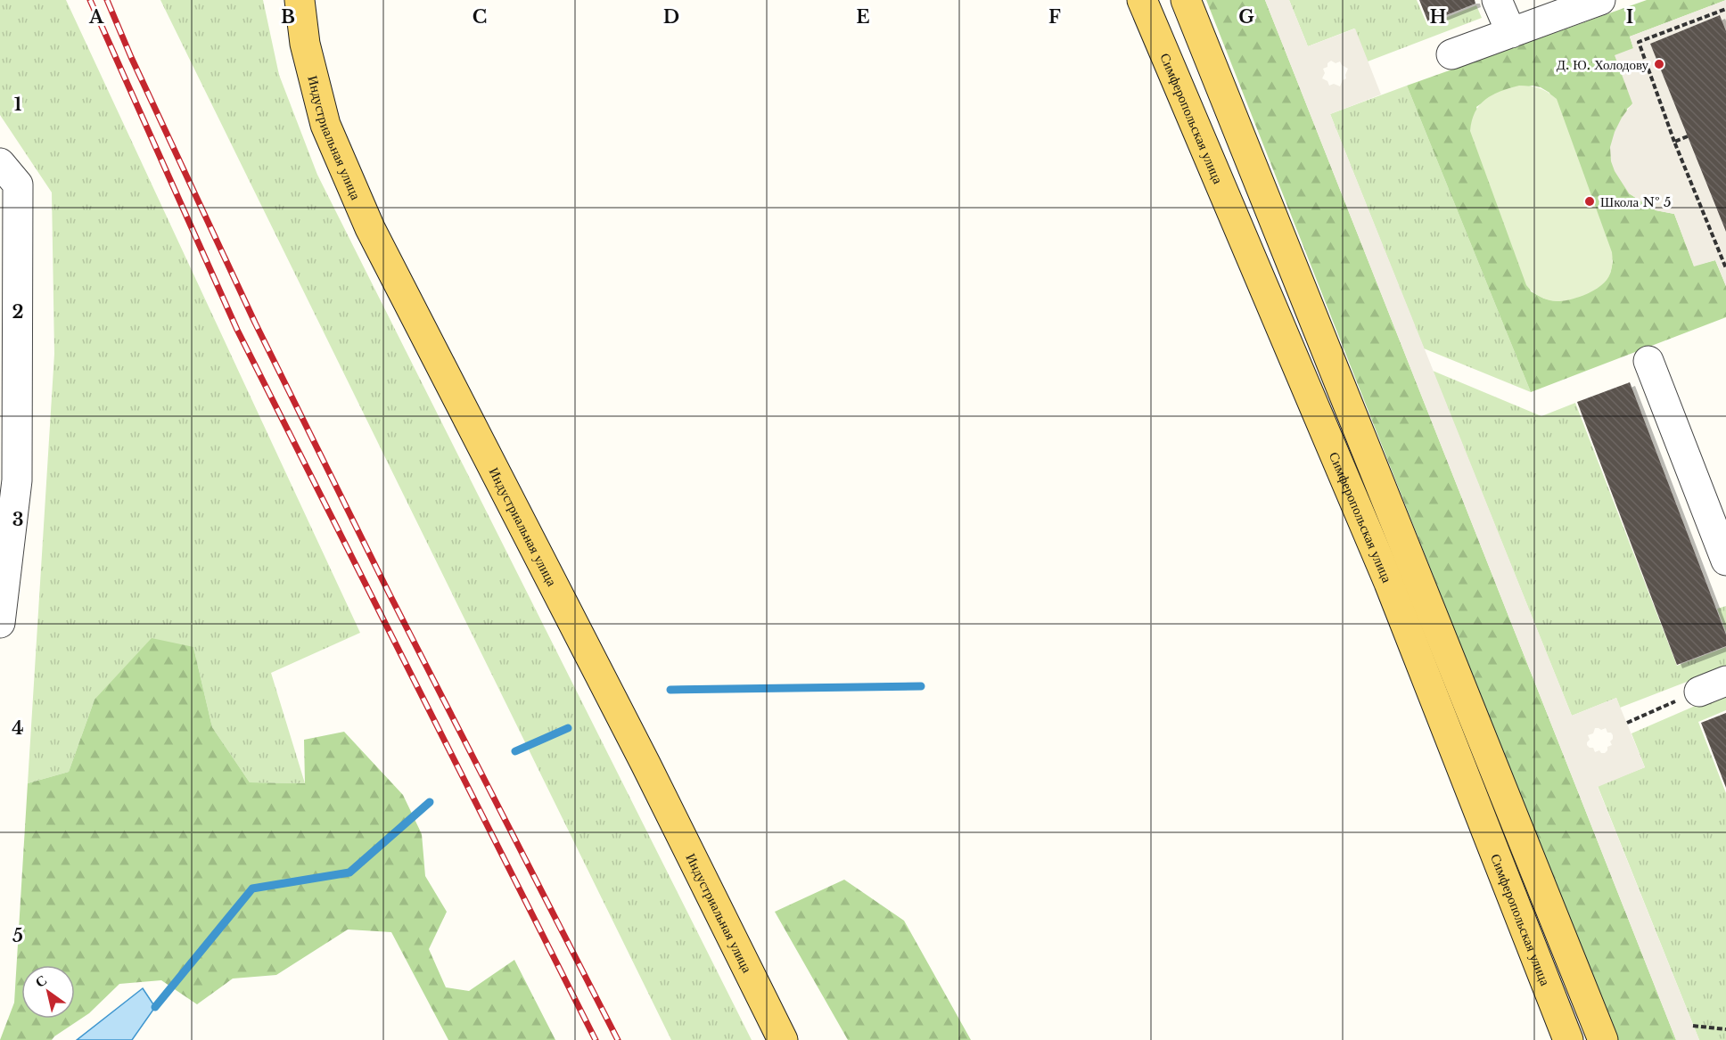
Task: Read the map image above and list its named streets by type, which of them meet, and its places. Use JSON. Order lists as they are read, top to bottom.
{
  "streets": {
    "main road": ["Симферопольская улица", "Индустриальная улица"]
  },
  "places": ["Д. Ю. Холодову", "Школа № 5"],
  "north": "top left",
  "grid": {
    "columns": [
      "A",
      "B",
      "C",
      "D",
      "E",
      "F",
      "G",
      "H",
      "I"
    ],
    "rows": [
      "1",
      "2",
      "3",
      "4",
      "5"
    ]
  }
}
